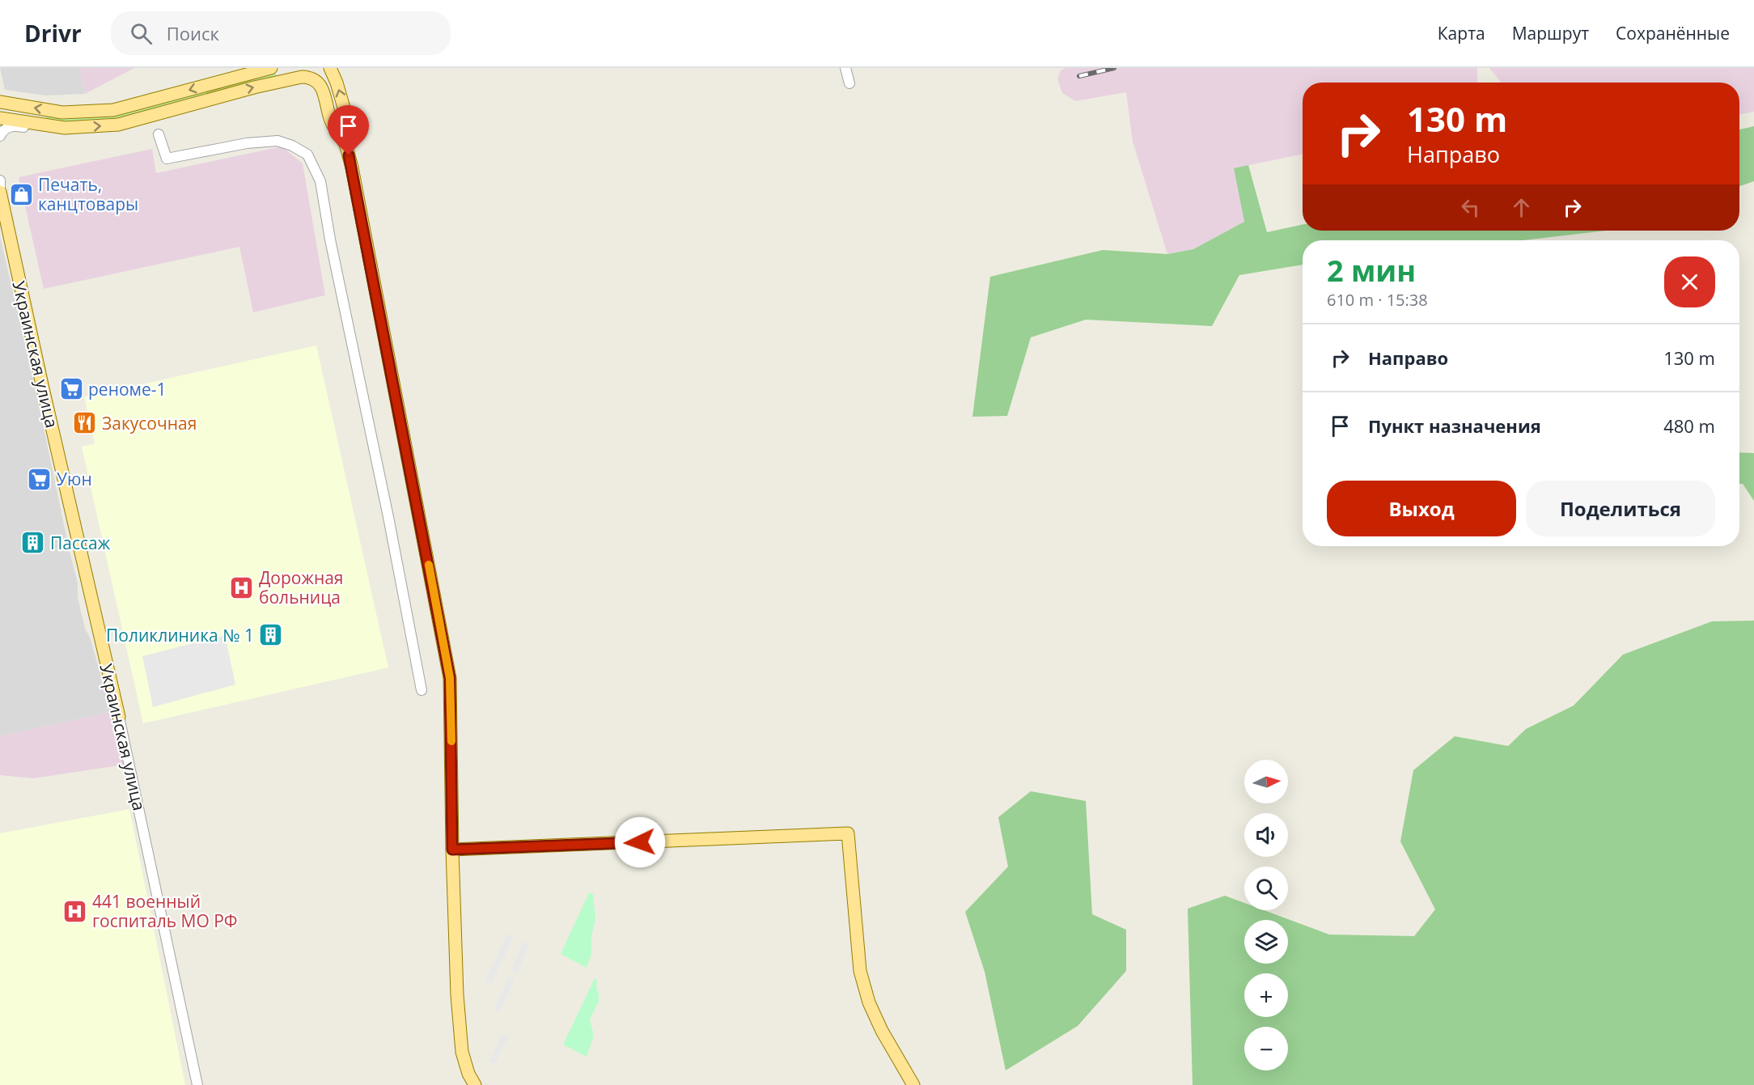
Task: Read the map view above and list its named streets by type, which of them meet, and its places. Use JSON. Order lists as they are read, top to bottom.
{
  "streets": {
    "main road": ["Украинская улица"]
  },
  "places": {
    "shop": ["Печать, канцтовары"],
    "supermarket": ["реноме-1", "Уюн"],
    "restaurant": ["Закусочная"],
    "building": ["Пассаж", "Поликлиника № 1"],
    "hospital": ["Дорожная больница", "441 военный госпиталь МО РФ"]
  },
  "north": "right",
  "page": {
    "header": "Drivr",
    "search": "Поиск",
    "nav": ["Карта", "Маршрут", "Сохранённые"],
    "turn": ["130 m", "Направо"],
    "heading": ["2 мин", "610 m · 15:38"],
    "list": [
      {
        "name": "Направо",
        "value": "130 m"
      },
      {
        "name": "Пункт назначения",
        "value": "480 m"
      }
    ],
    "buttons": ["Выход", "Поделиться"],
    "map_buttons": ["+", "−"]
  }
}
